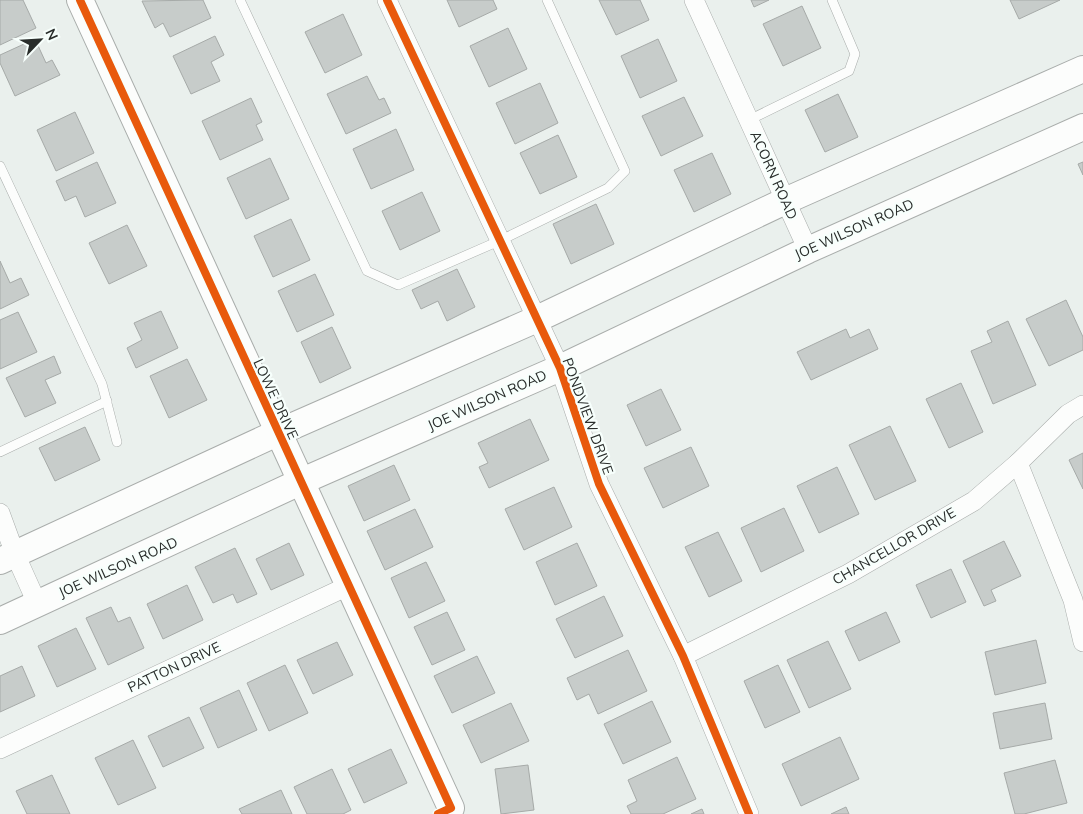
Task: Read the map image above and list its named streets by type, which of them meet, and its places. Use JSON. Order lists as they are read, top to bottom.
{
  "streets": {
    "main road": ["JOE WILSON ROAD", "LOWE DRIVE"],
    "street": [
      "ACORN ROAD",
      "PONDVIEW DRIVE",
      "CHANCELLOR DRIVE",
      "PATTON DRIVE"
    ]
  },
  "crossings": [
    ["ACORN ROAD", "JOE WILSON ROAD"],
    ["JOE WILSON ROAD", "LOWE DRIVE"],
    ["JOE WILSON ROAD", "PONDVIEW DRIVE"],
    ["LOWE DRIVE", "PATTON DRIVE"],
    ["PONDVIEW DRIVE", "CHANCELLOR DRIVE"]
  ],
  "north": "top right"
}
